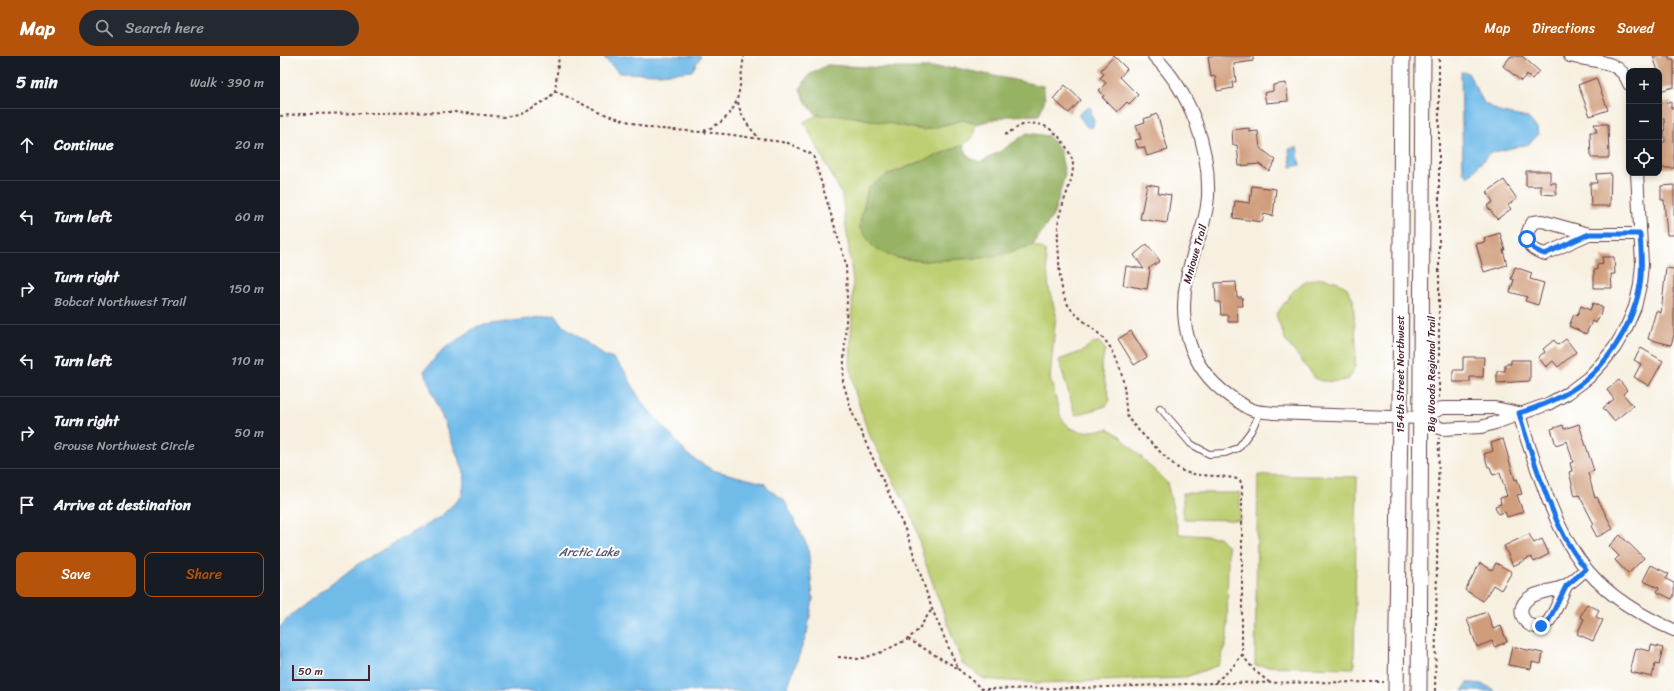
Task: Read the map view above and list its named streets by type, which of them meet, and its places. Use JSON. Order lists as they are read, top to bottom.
{
  "streets": {
    "street": ["Mniowe Trail", "154th Street Northwest"],
    "path": ["Big Woods Regional Trail"]
  },
  "crossings": [
    ["Mniowe Trail", "154th Street Northwest"]
  ],
  "water": ["Arctic Lake"],
  "scale_bar": "50 m",
  "page": {
    "header": "Map",
    "search": "Search here",
    "nav": ["Map", "Directions", "Saved"],
    "heading": ["5 min", "Walk · 390 m"],
    "map_buttons": ["+", "−"],
    "list": [
      ["Continue", "20 m"],
      ["Turn left", "60 m"],
      ["Turn right", "Bobcat Northwest Trail", "150 m"],
      ["Turn left", "110 m"],
      ["Turn right", "Grouse Northwest Circle", "50 m"],
      "Arrive at destination"
    ],
    "buttons": ["Save", "Share"],
    "scale": "50 m"
  }
}
